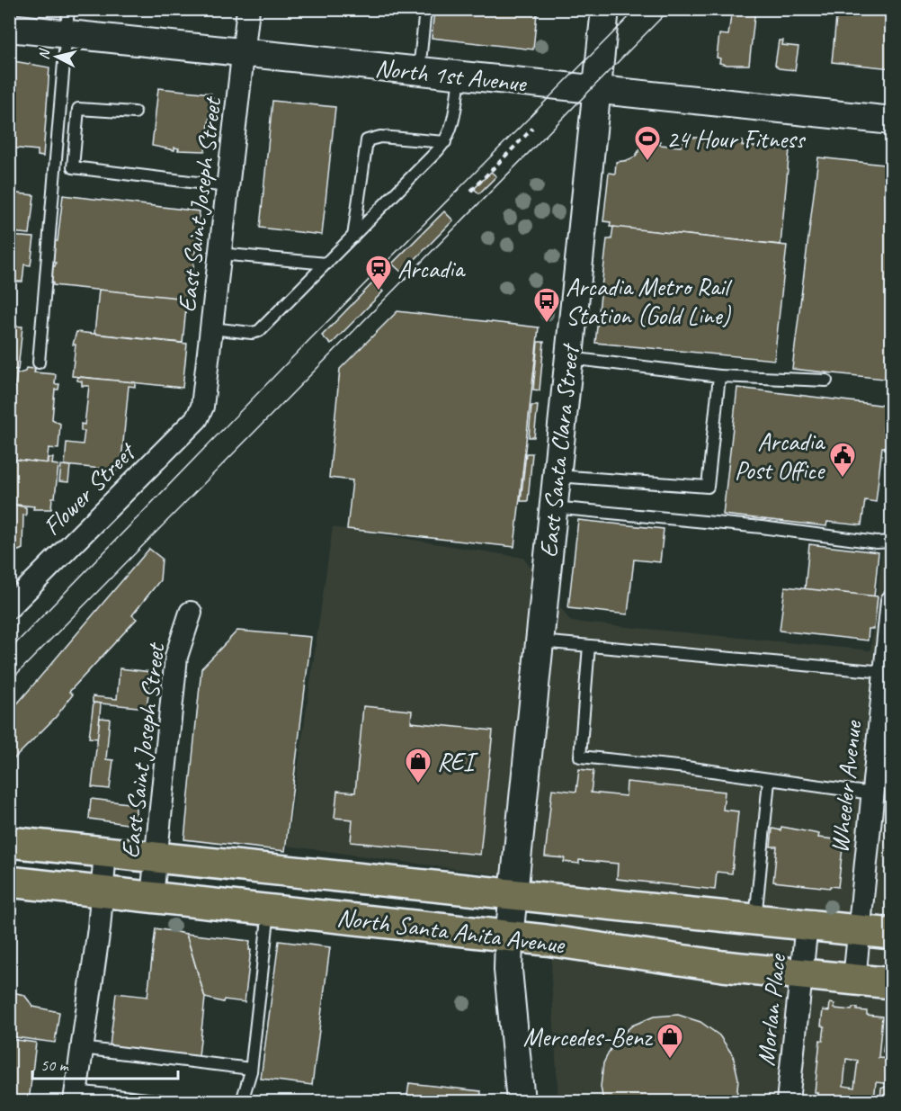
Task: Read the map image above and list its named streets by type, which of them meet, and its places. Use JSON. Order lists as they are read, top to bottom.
{
  "streets": {
    "main road": ["North Santa Anita Avenue"],
    "street": [
      "North 1st Avenue",
      "East Saint Joseph Street",
      "East Santa Clara Street",
      "Flower Street",
      "Wheeler Avenue",
      "Morlan Place"
    ]
  },
  "crossings": [
    ["North 1st Avenue", "East Saint Joseph Street"],
    ["North 1st Avenue", "East Santa Clara Street"],
    ["East Saint Joseph Street", "Flower Street"],
    ["East Saint Joseph Street", "North Santa Anita Avenue"],
    ["East Santa Clara Street", "North Santa Anita Avenue"],
    ["Wheeler Avenue", "North Santa Anita Avenue"],
    ["North Santa Anita Avenue", "Morlan Place"]
  ],
  "places": {
    "sports": ["24 Hour Fitness"],
    "station": ["Arcadia"],
    "bus stop": ["Arcadia Metro Rail Station (Gold Line)"],
    "public building": ["Arcadia Post Office"],
    "shop": ["REI", "Mercedes-Benz"]
  },
  "scale_bar": "50 m",
  "north": "left"
}
